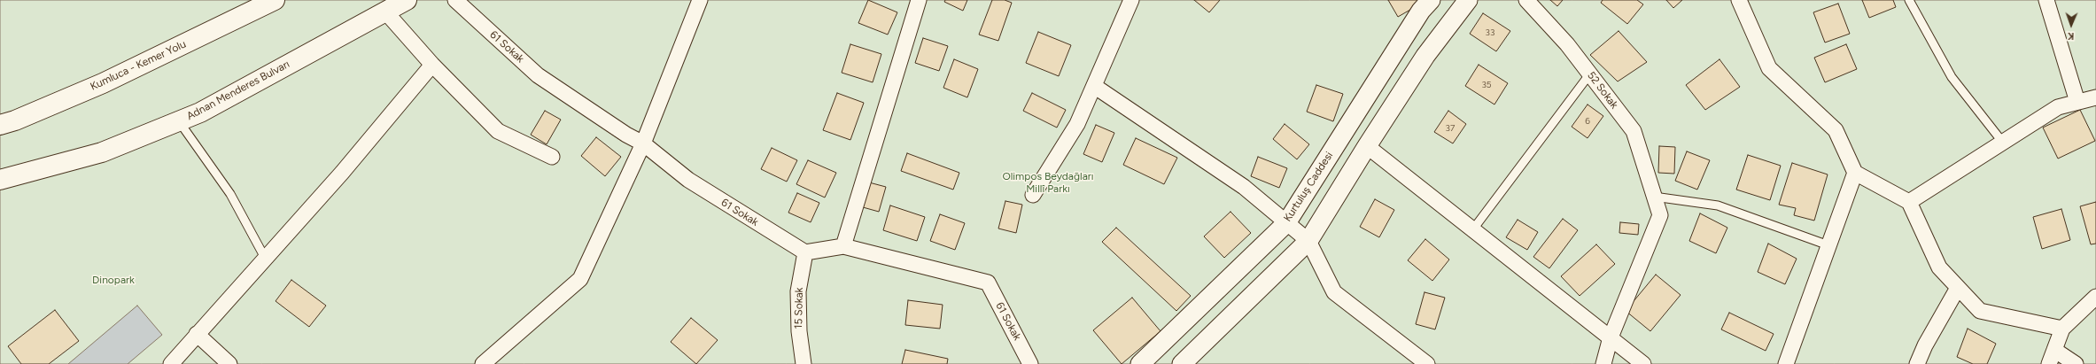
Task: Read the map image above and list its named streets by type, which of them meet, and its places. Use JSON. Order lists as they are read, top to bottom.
{
  "streets": {
    "highway": ["Kumluca - Kemer Yolu", "Adnan Menderes Bulvarı"],
    "street": [
      "61 Sokak",
      "52 Sokak",
      "Kurtuluş Caddesi",
      "15 Sokak"
    ]
  },
  "crossings": [
    ["61 Sokak", "15 Sokak"]
  ],
  "parks": ["Olimpos Beydağları Millî Parkı", "Dinopark"],
  "house_numbers": [
    "33",
    "35",
    "6",
    "37"
  ],
  "north": "bottom"
}
